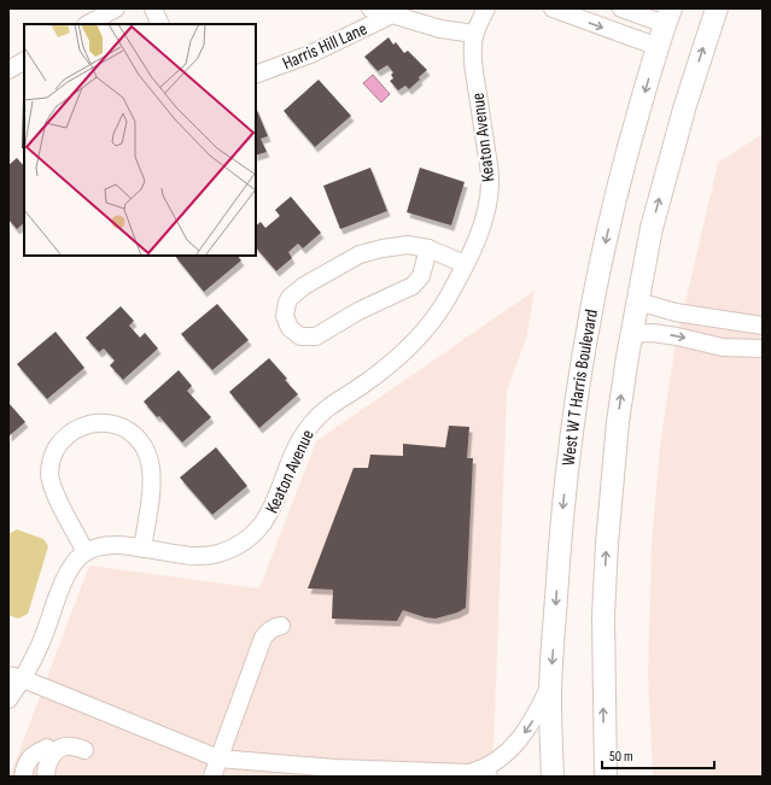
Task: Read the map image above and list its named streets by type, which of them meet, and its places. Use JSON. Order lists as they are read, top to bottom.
{
  "streets": {
    "main road": ["West W T Harris Boulevard"],
    "street": ["Harris Hill Lane", "Keaton Avenue"]
  },
  "crossings": [
    ["Harris Hill Lane", "Keaton Avenue"]
  ],
  "scale_bar": "50 m"
}
